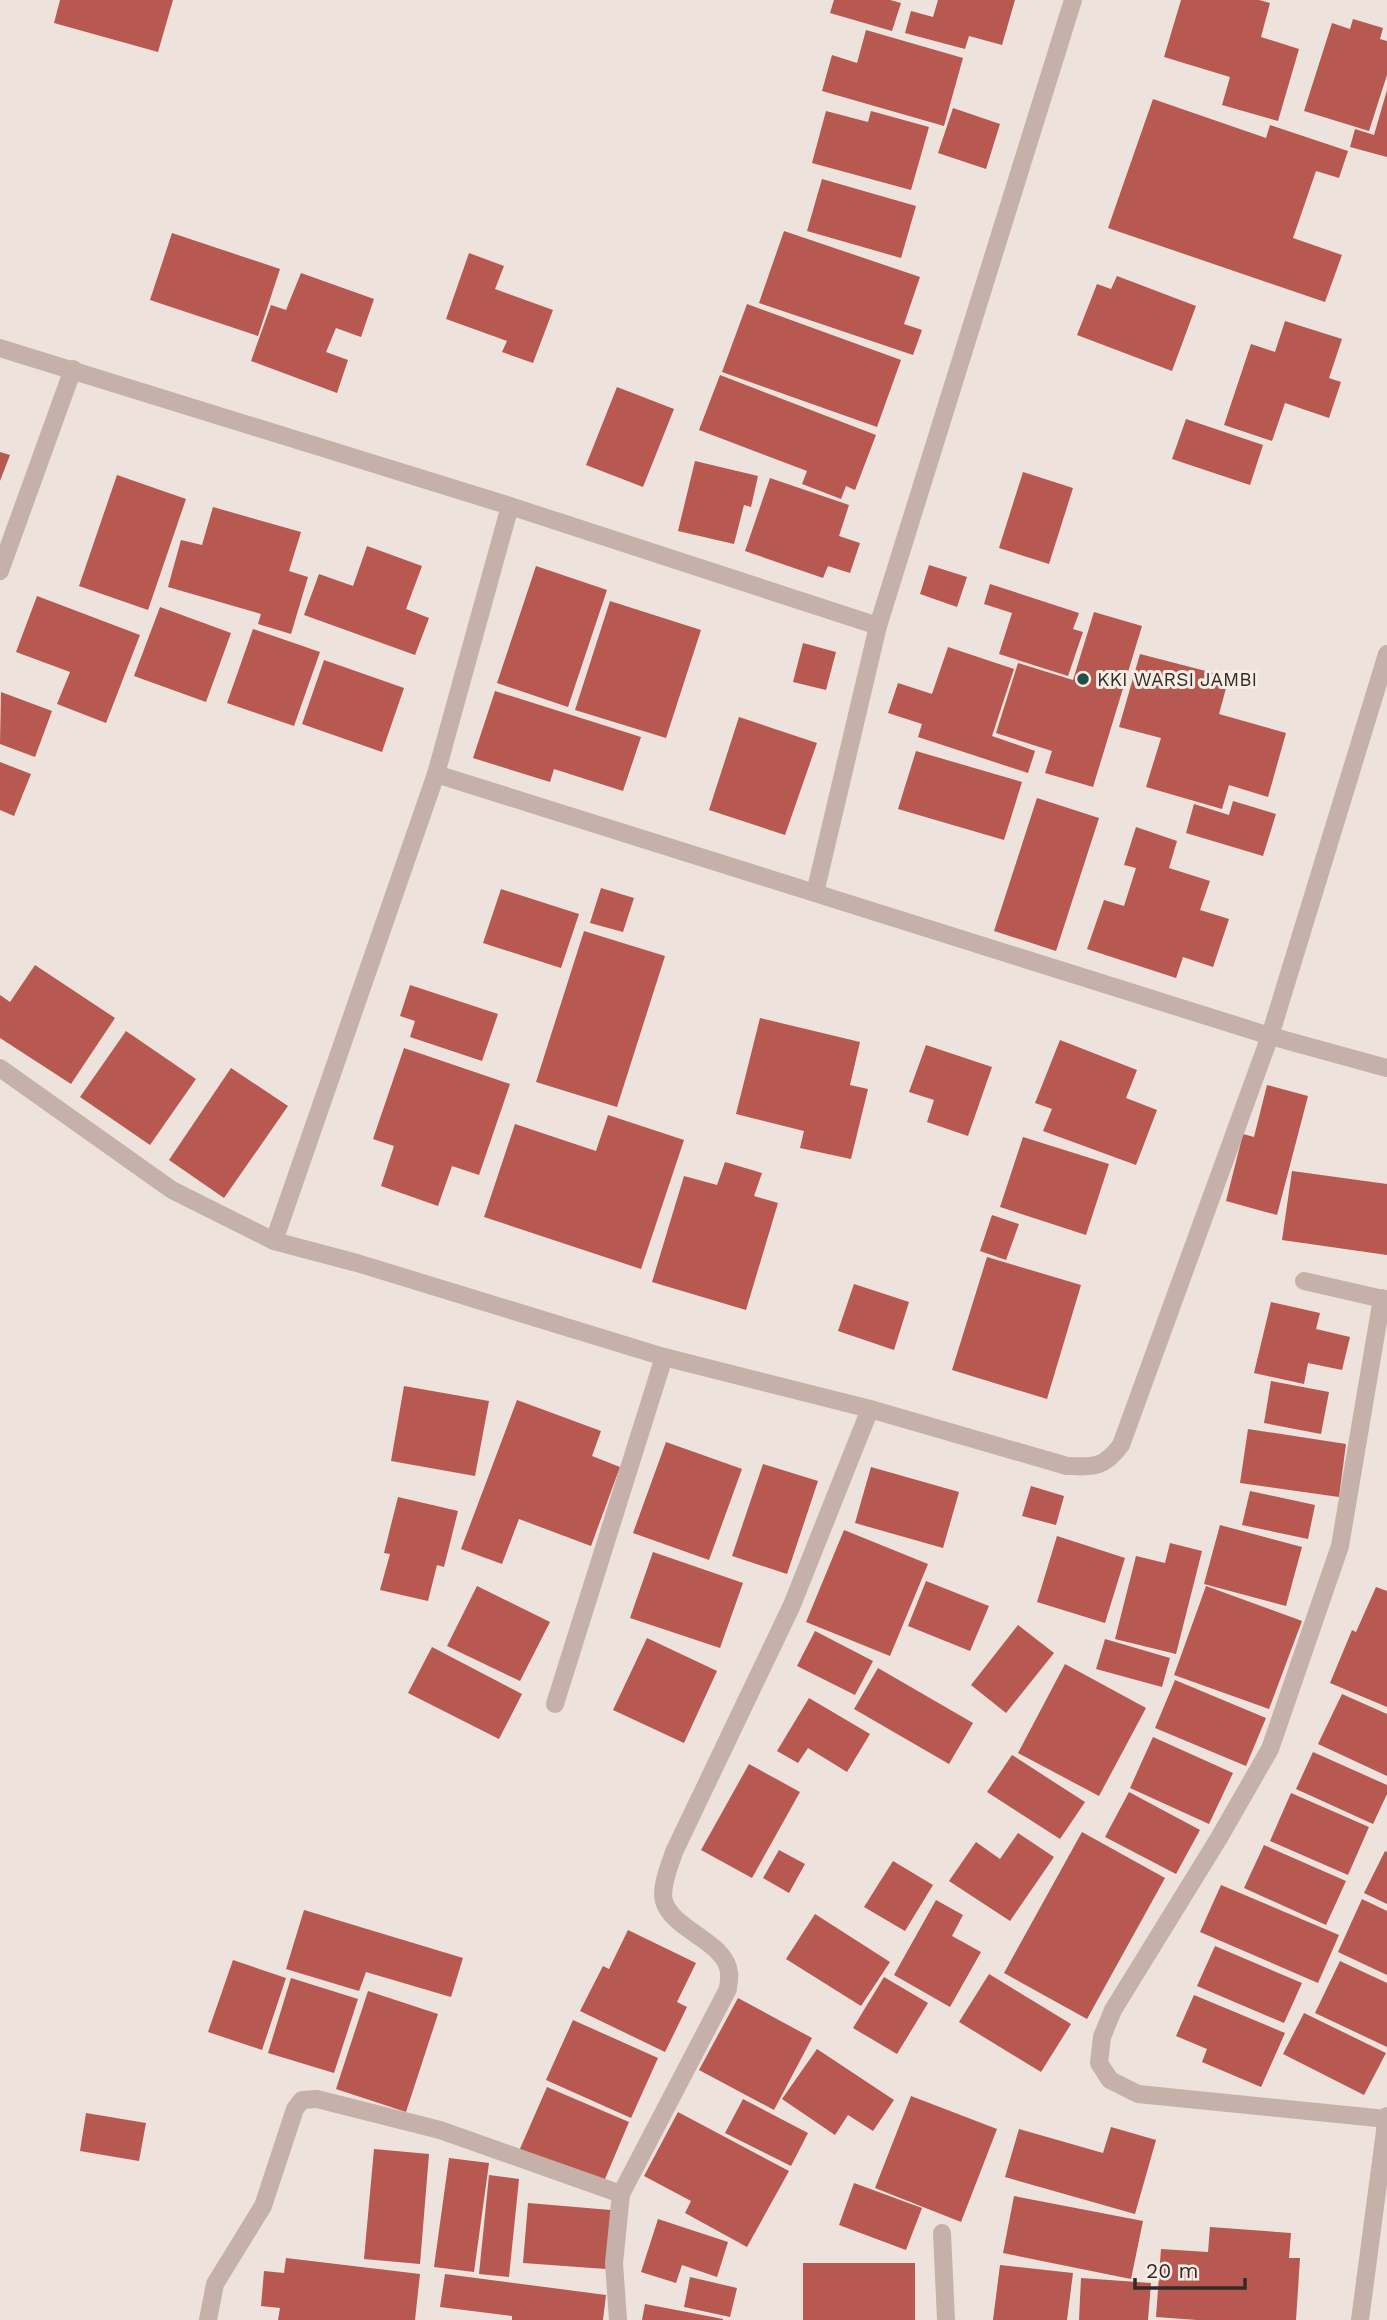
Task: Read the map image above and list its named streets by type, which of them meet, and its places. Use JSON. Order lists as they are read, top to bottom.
{
  "places": ["KKI WARSI JAMBI"],
  "scale_bar": "20 m"
}
